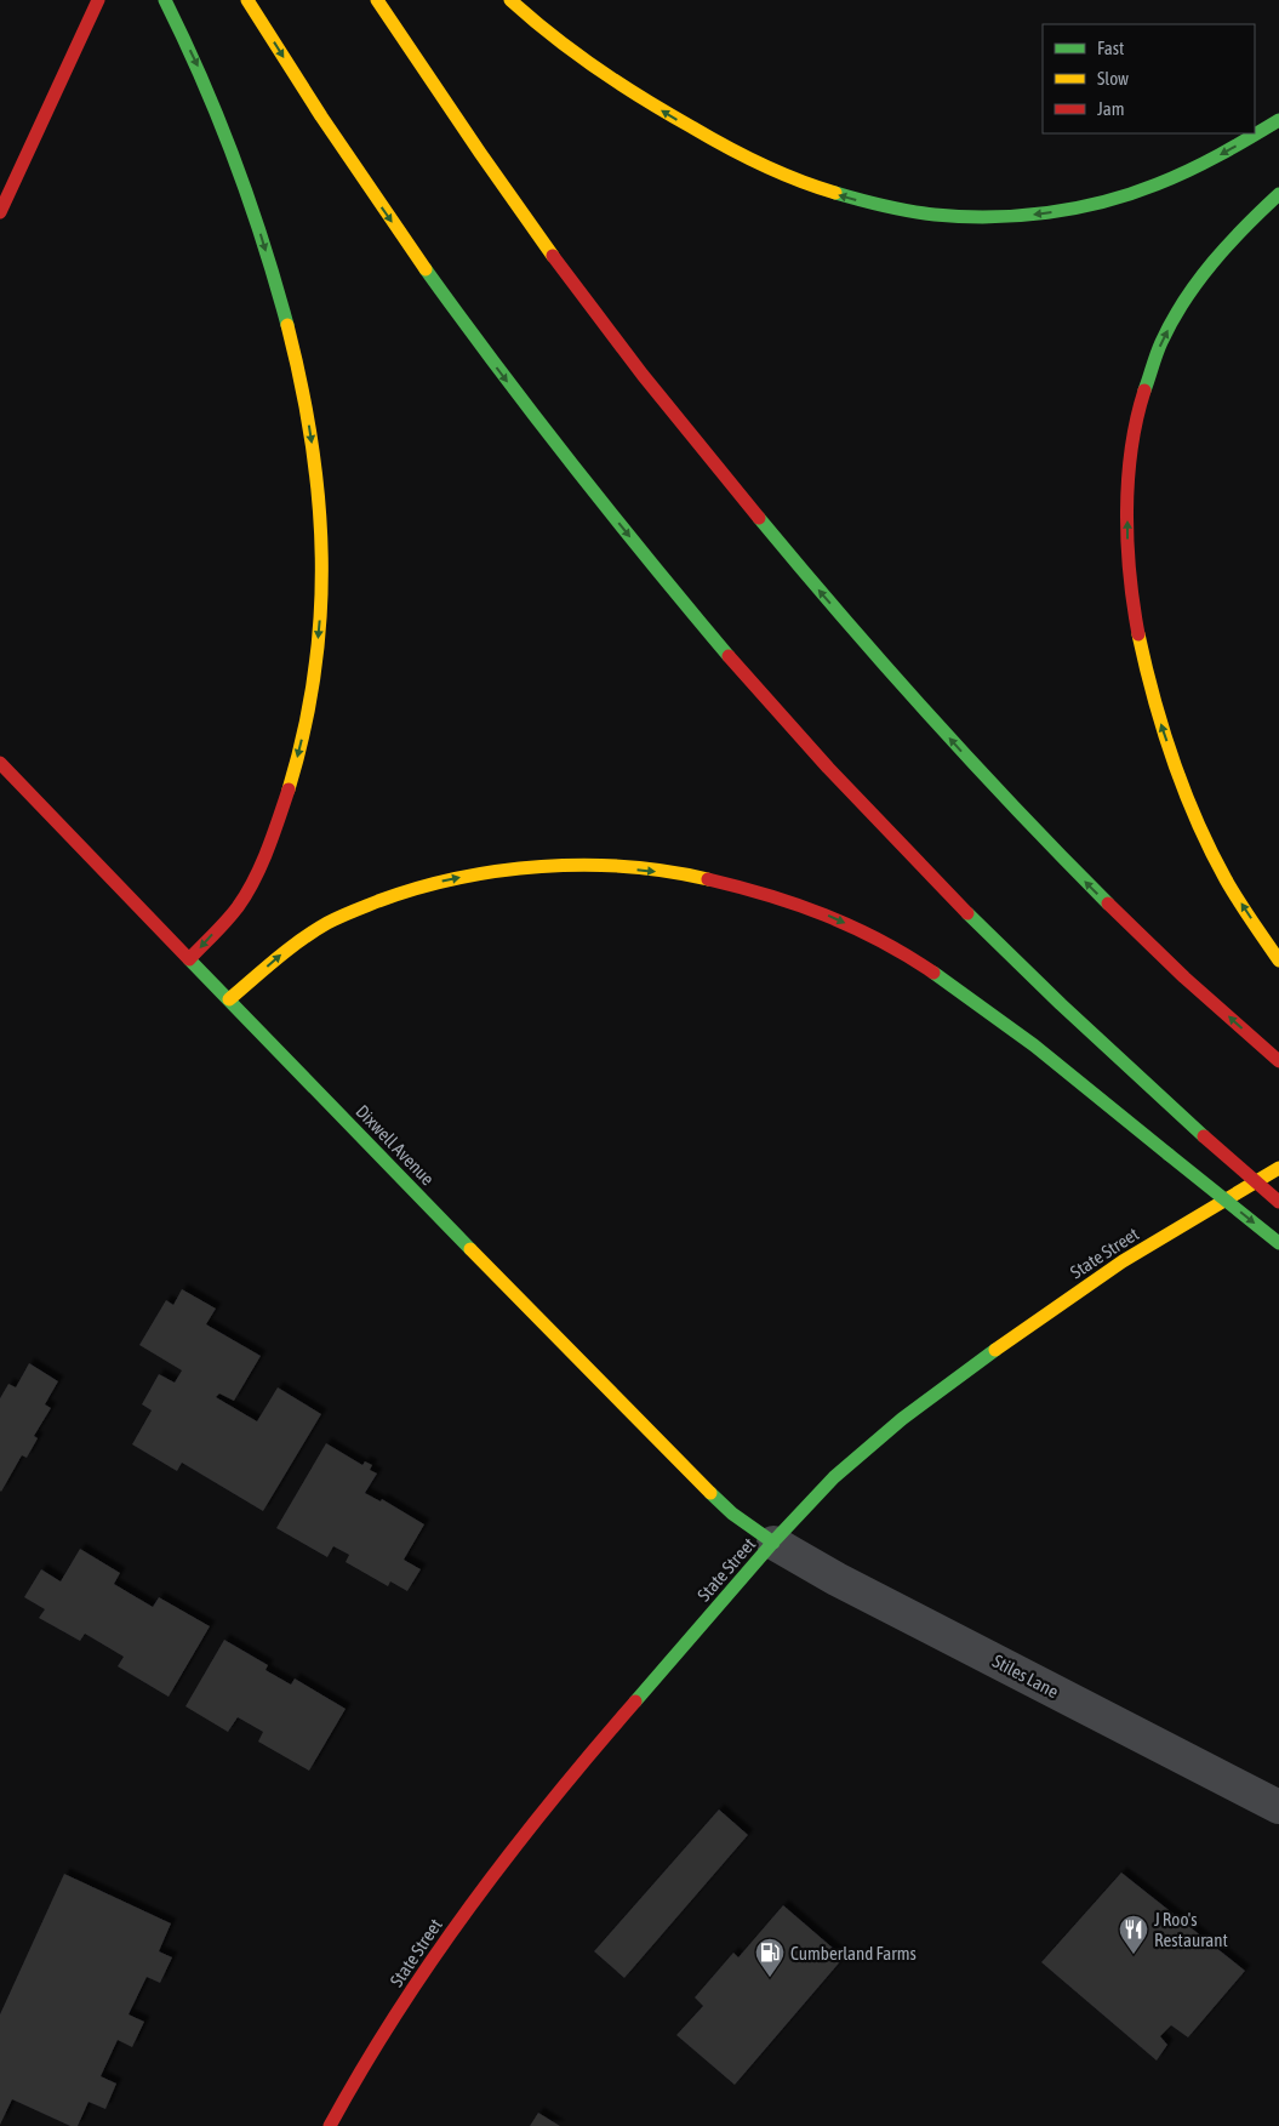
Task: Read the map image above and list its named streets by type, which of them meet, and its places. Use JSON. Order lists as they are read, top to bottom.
{
  "streets": {
    "main road": ["Dixwell Avenue", "State Street"],
    "street": ["Stiles Lane"]
  },
  "crossings": [
    ["Dixwell Avenue", "State Street"],
    ["Dixwell Avenue", "Stiles Lane"],
    ["State Street", "Stiles Lane"]
  ],
  "places": {
    "restaurant": ["J Roo's Restaurant"],
    "fuel station": ["Cumberland Farms"]
  },
  "legend": ["Fast", "Slow", "Jam"]
}
